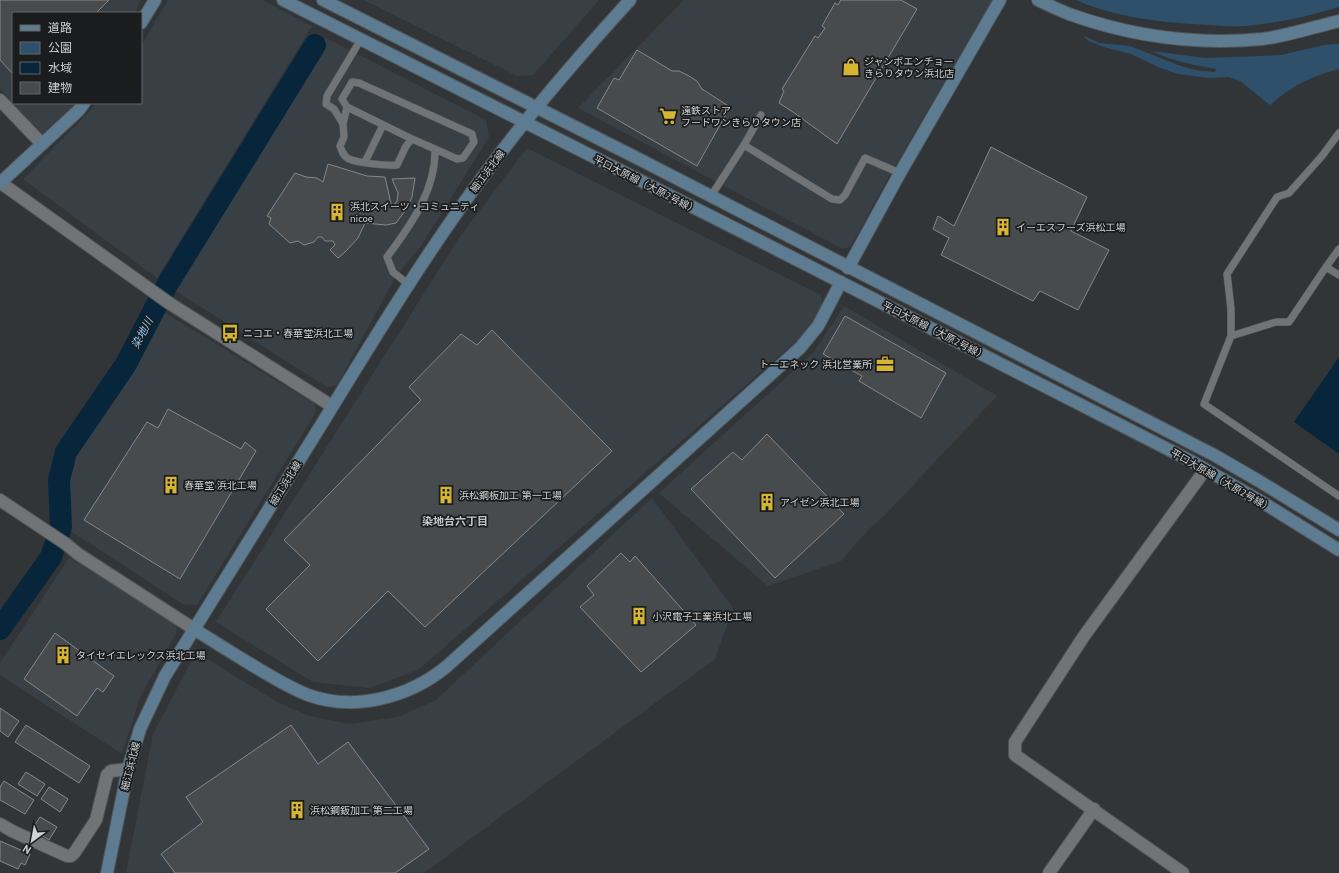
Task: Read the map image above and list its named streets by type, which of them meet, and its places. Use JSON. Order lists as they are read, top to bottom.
{
  "streets": {
    "street": ["細江浜北線", "平口大原線（大原2号線）"]
  },
  "crossings": [
    ["細江浜北線", "平口大原線（大原2号線）"]
  ],
  "districts": ["染地台六丁目"],
  "water": ["染地川"],
  "places": {
    "shop": ["ジャンボエンチョー きらりタウン浜北店"],
    "supermarket": ["遠鉄ストア フードワンきらりタウン店"],
    "building": [
      "浜北スイーツ・コミュニティ nicoe",
      "イーエスフーズ浜松工場",
      "春華堂 浜北工場",
      "浜松鋼板加工 第一工場",
      "アイゼン浜北工場",
      "小沢電子工業浜北工場",
      "タイセイエレックス浜北工場",
      "浜松鋼鈑加工 第二工場"
    ],
    "bus stop": ["ニコエ・春華堂浜北工場"],
    "office": ["トーエネック 浜北営業所"]
  },
  "legend": [
    "道路",
    "公園",
    "水域",
    "建物"
  ],
  "north": "bottom left"
}
